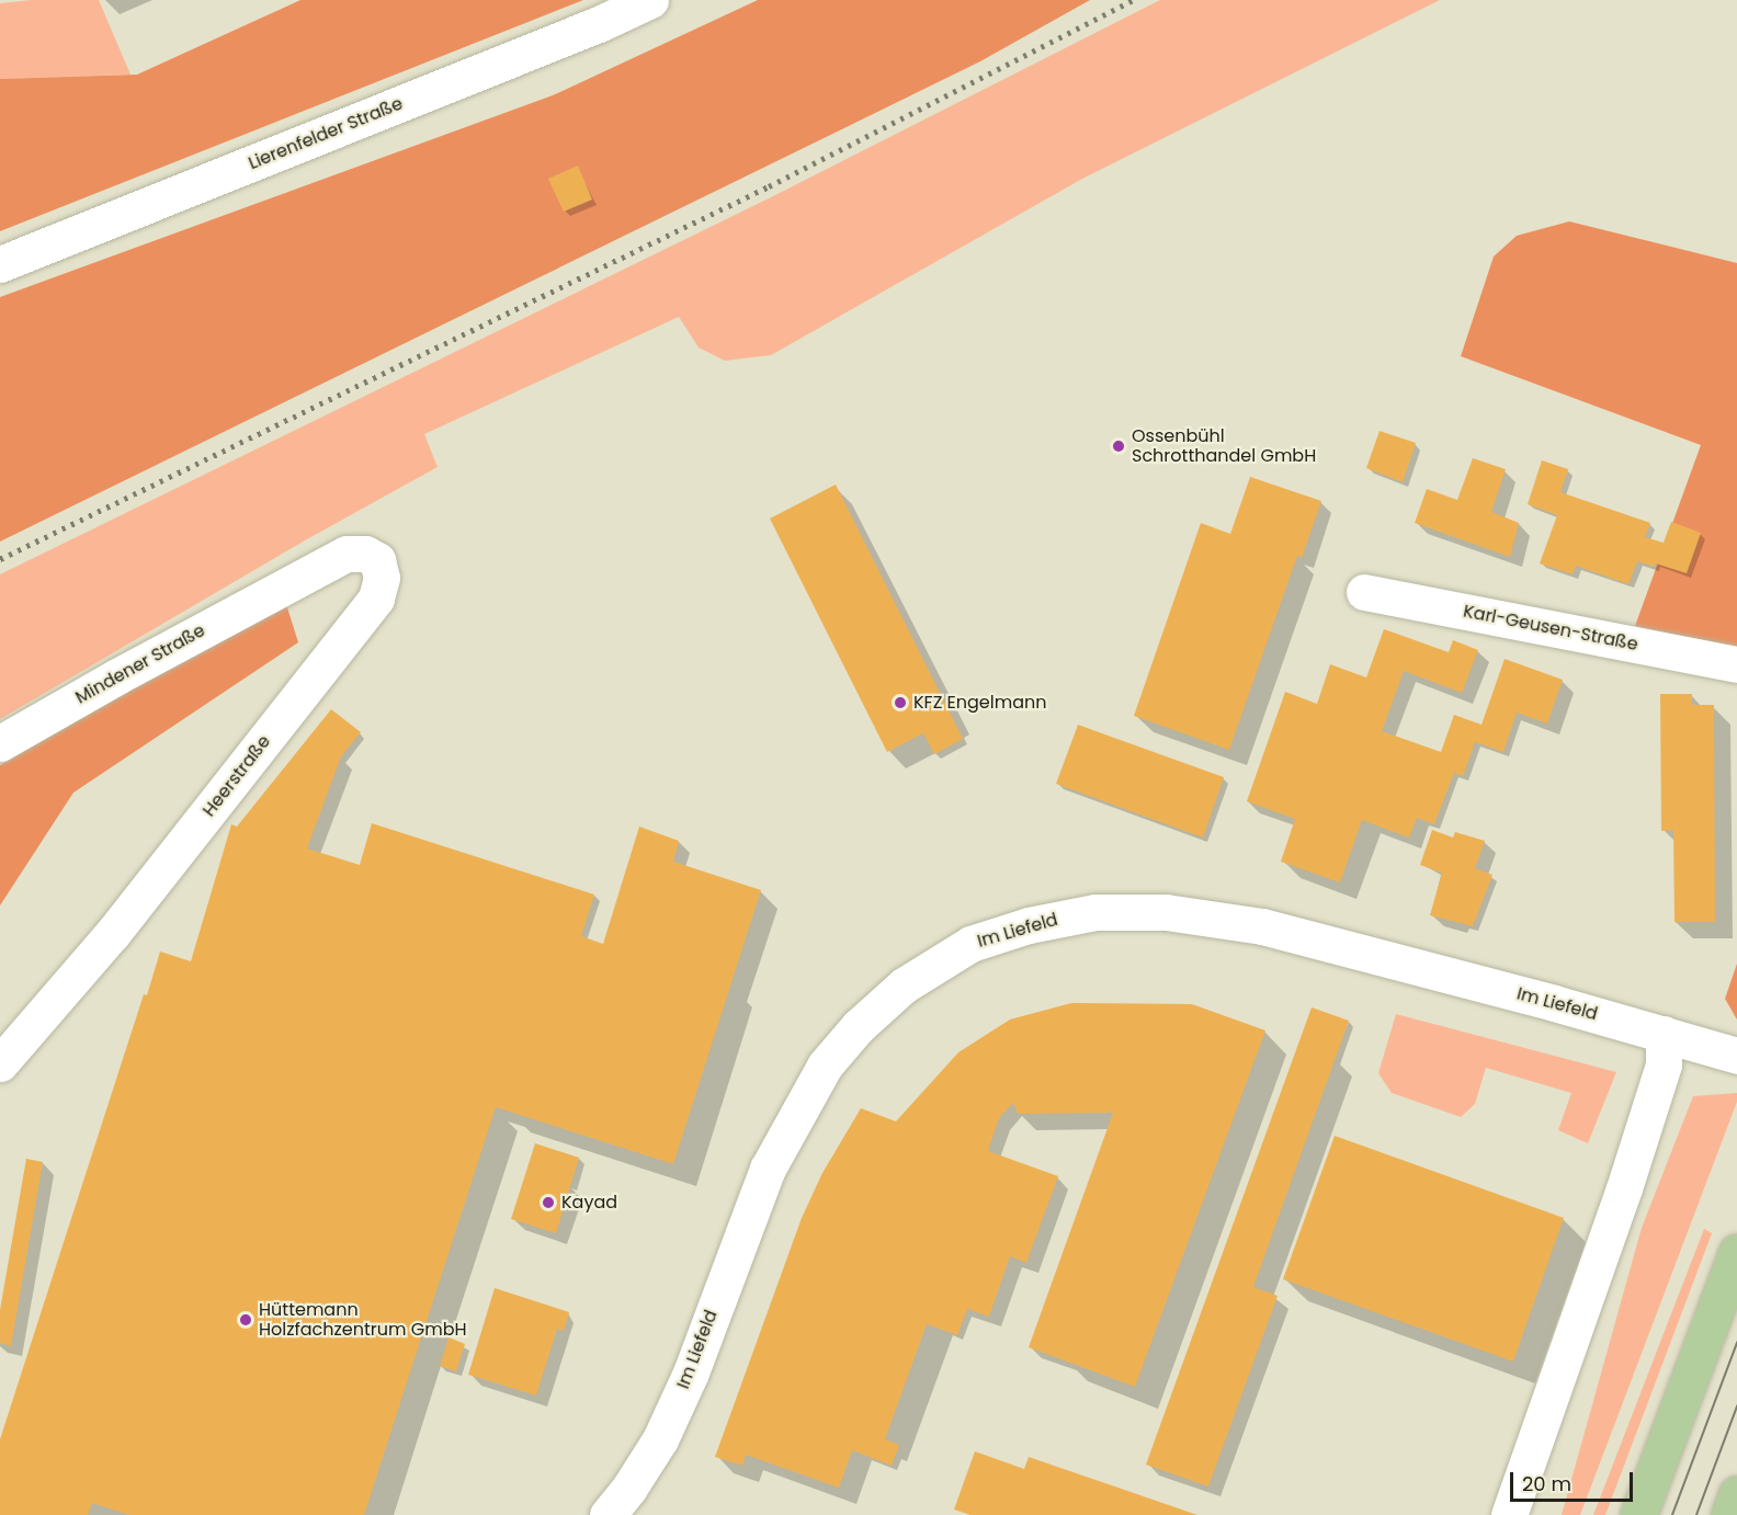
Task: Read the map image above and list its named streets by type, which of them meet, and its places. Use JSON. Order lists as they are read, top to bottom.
{
  "streets": {
    "street": [
      "Lierenfelder Straße",
      "Karl-Geusen-Straße",
      "Mindener Straße",
      "Heerstraße",
      "Im Liefeld"
    ]
  },
  "crossings": [
    ["Mindener Straße", "Heerstraße"]
  ],
  "places": [
    "Ossenbühl Schrotthandel GmbH",
    "KFZ Engelmann",
    "Kayad",
    "Hüttemann Holzfachzentrum GmbH"
  ],
  "scale_bar": "20 m"
}
